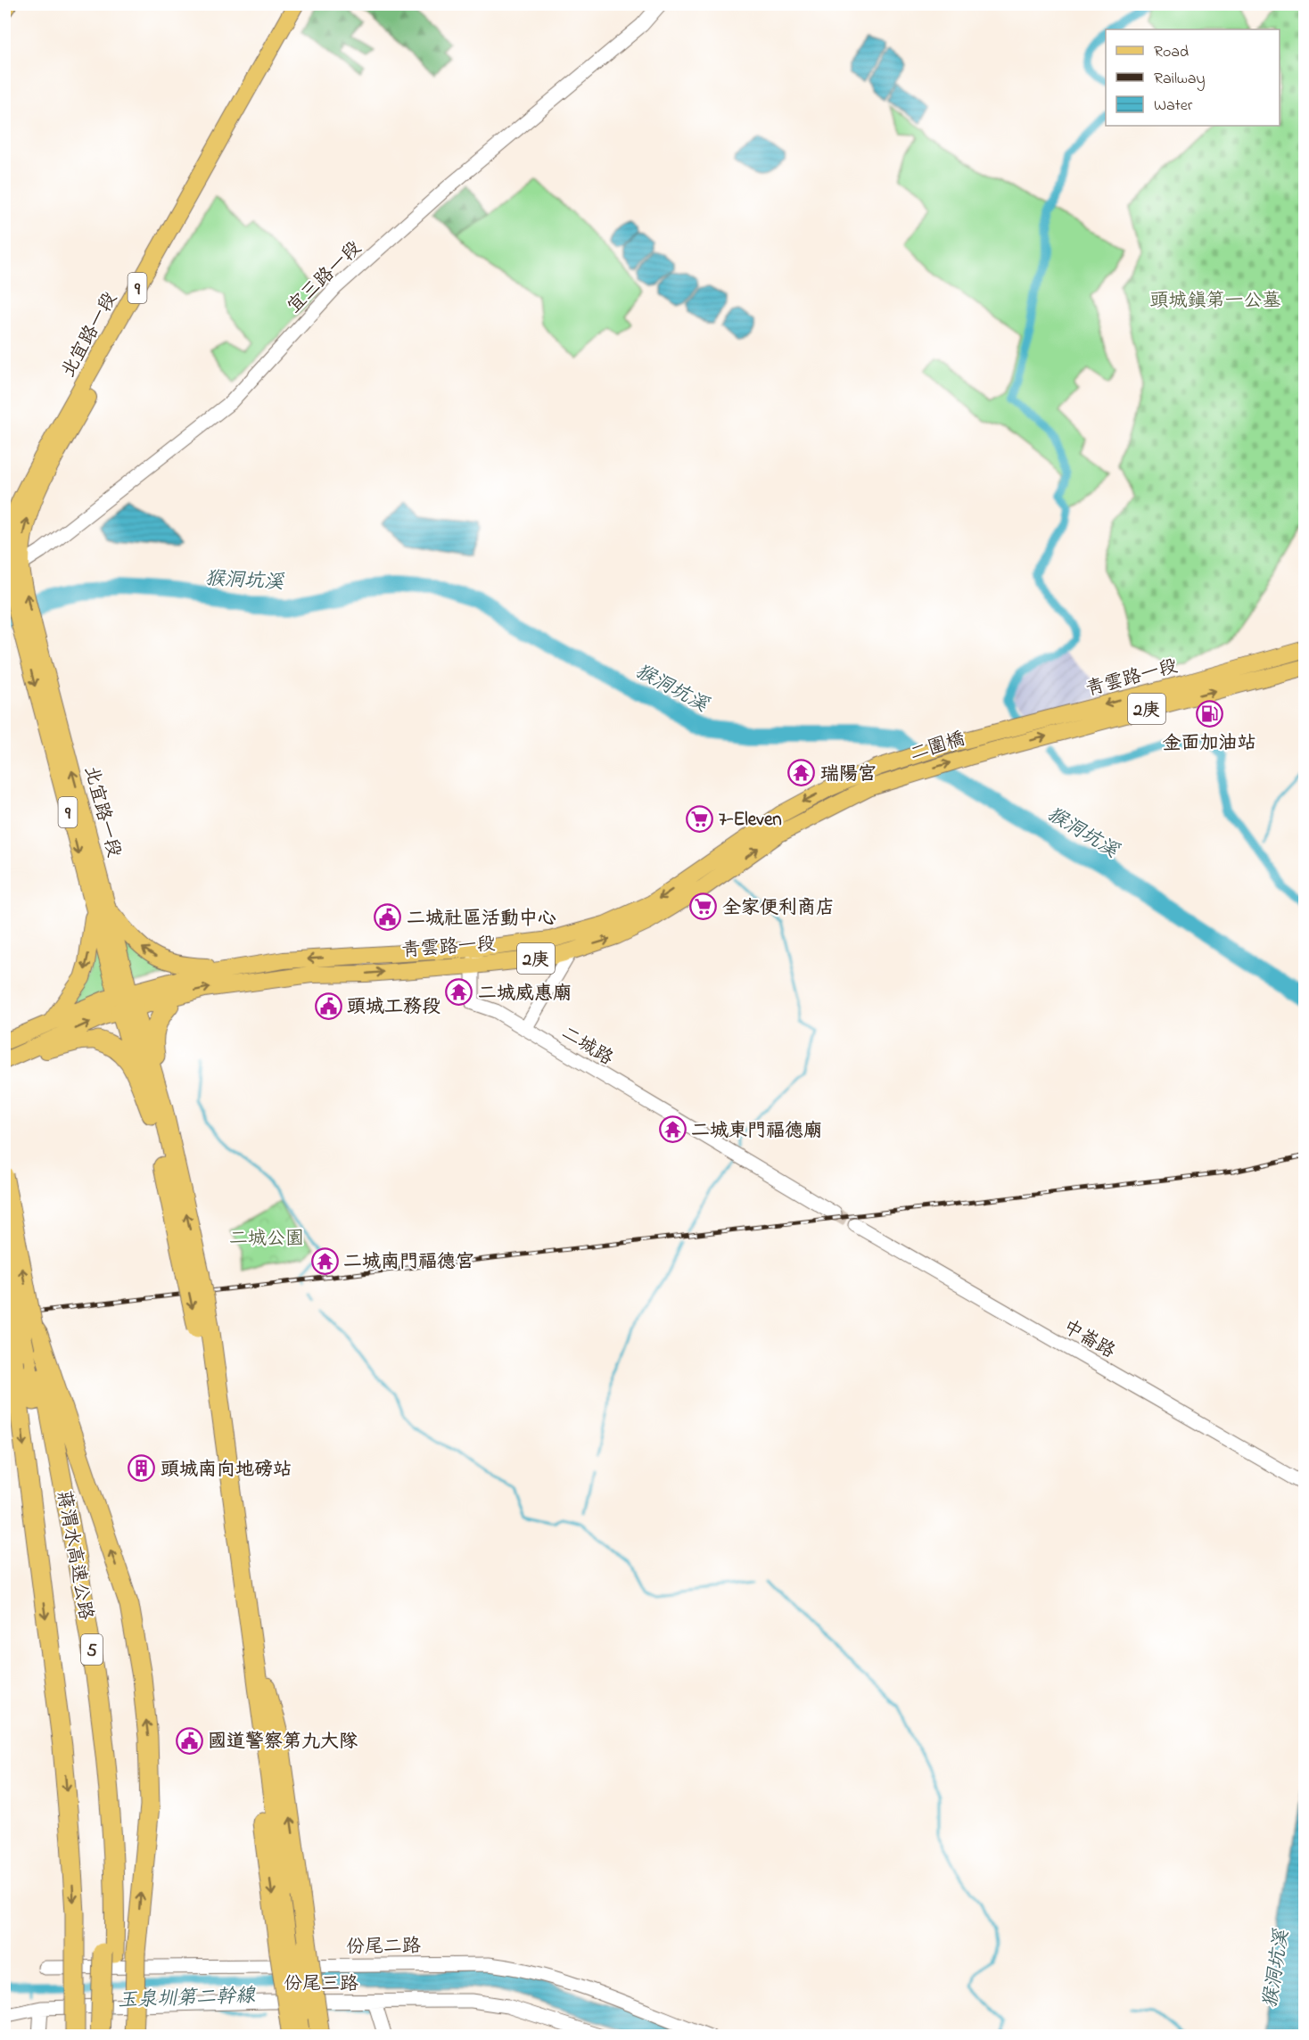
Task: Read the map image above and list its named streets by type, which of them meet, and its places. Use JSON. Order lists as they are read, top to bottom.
{
  "streets": {
    "highway": ["蔣渭水高速公路", "5"],
    "main road": [
      "9",
      "北宜路一段",
      "青雲路一段",
      "2庚",
      "二圍橋"
    ],
    "street": [
      "宜三路一段",
      "二城路",
      "中崙路",
      "份尾二路",
      "份尾三路"
    ]
  },
  "crossings": [
    ["宜三路一段", "北宜路一段"],
    ["北宜路一段", "青雲路一段"],
    ["青雲路一段", "二圍橋"],
    ["青雲路一段", "二城路"]
  ],
  "water": ["猴洞坑溪", "玉泉圳第二幹線"],
  "parks": ["頭城鎮第一公墓", "二城公園"],
  "places": {
    "fuel station": ["金面加油站"],
    "temple": [
      "瑞陽宮",
      "二城威惠廟",
      "二城東門福德廟",
      "二城南門福德宮"
    ],
    "supermarket": ["7-Eleven", "全家便利商店"],
    "public building": ["二城社區活動中心", "頭城工務段", "國道警察第九大隊"],
    "building": ["頭城南向地磅站"]
  },
  "legend": ["Road", "Railway", "Water"]
}
